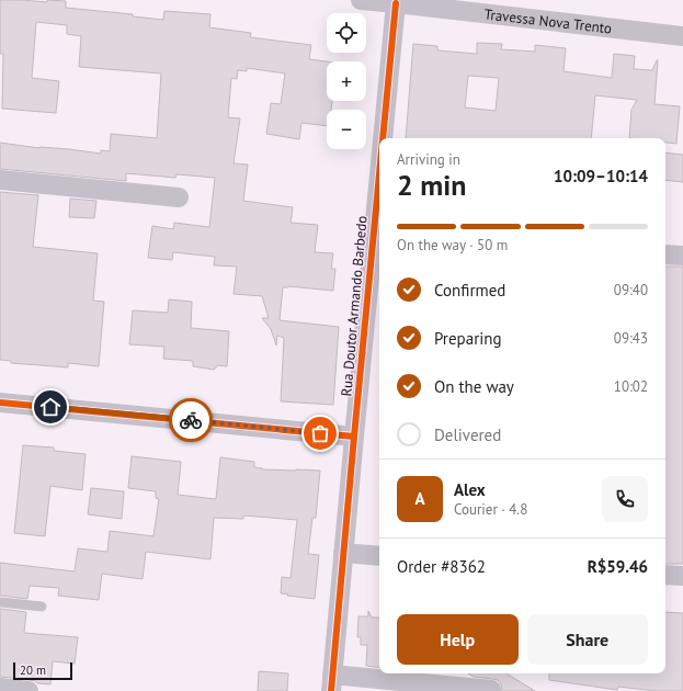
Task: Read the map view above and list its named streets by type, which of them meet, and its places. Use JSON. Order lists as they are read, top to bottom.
{
  "streets": {
    "street": ["Travessa Nova Trento", "Rua Doutor Armando Barbedo"]
  },
  "crossings": [
    ["Travessa Nova Trento", "Rua Doutor Armando Barbedo"]
  ],
  "scale_bar": "20 m",
  "page": {
    "map_buttons": ["+", "−"],
    "heading": ["2 min", "Arriving in", "10:09–10:14"],
    "panel": [
      "Alex",
      "Courier · 4.8",
      "Order #8362",
      "R$59.46"
    ],
    "bar": "On the way · 50 m",
    "list": [
      ["Confirmed", "09:40"],
      ["Preparing", "09:43"],
      ["On the way", "10:02"],
      "Delivered"
    ],
    "round": "A",
    "buttons": ["Help", "Share"],
    "scale": "20 m"
  }
}
